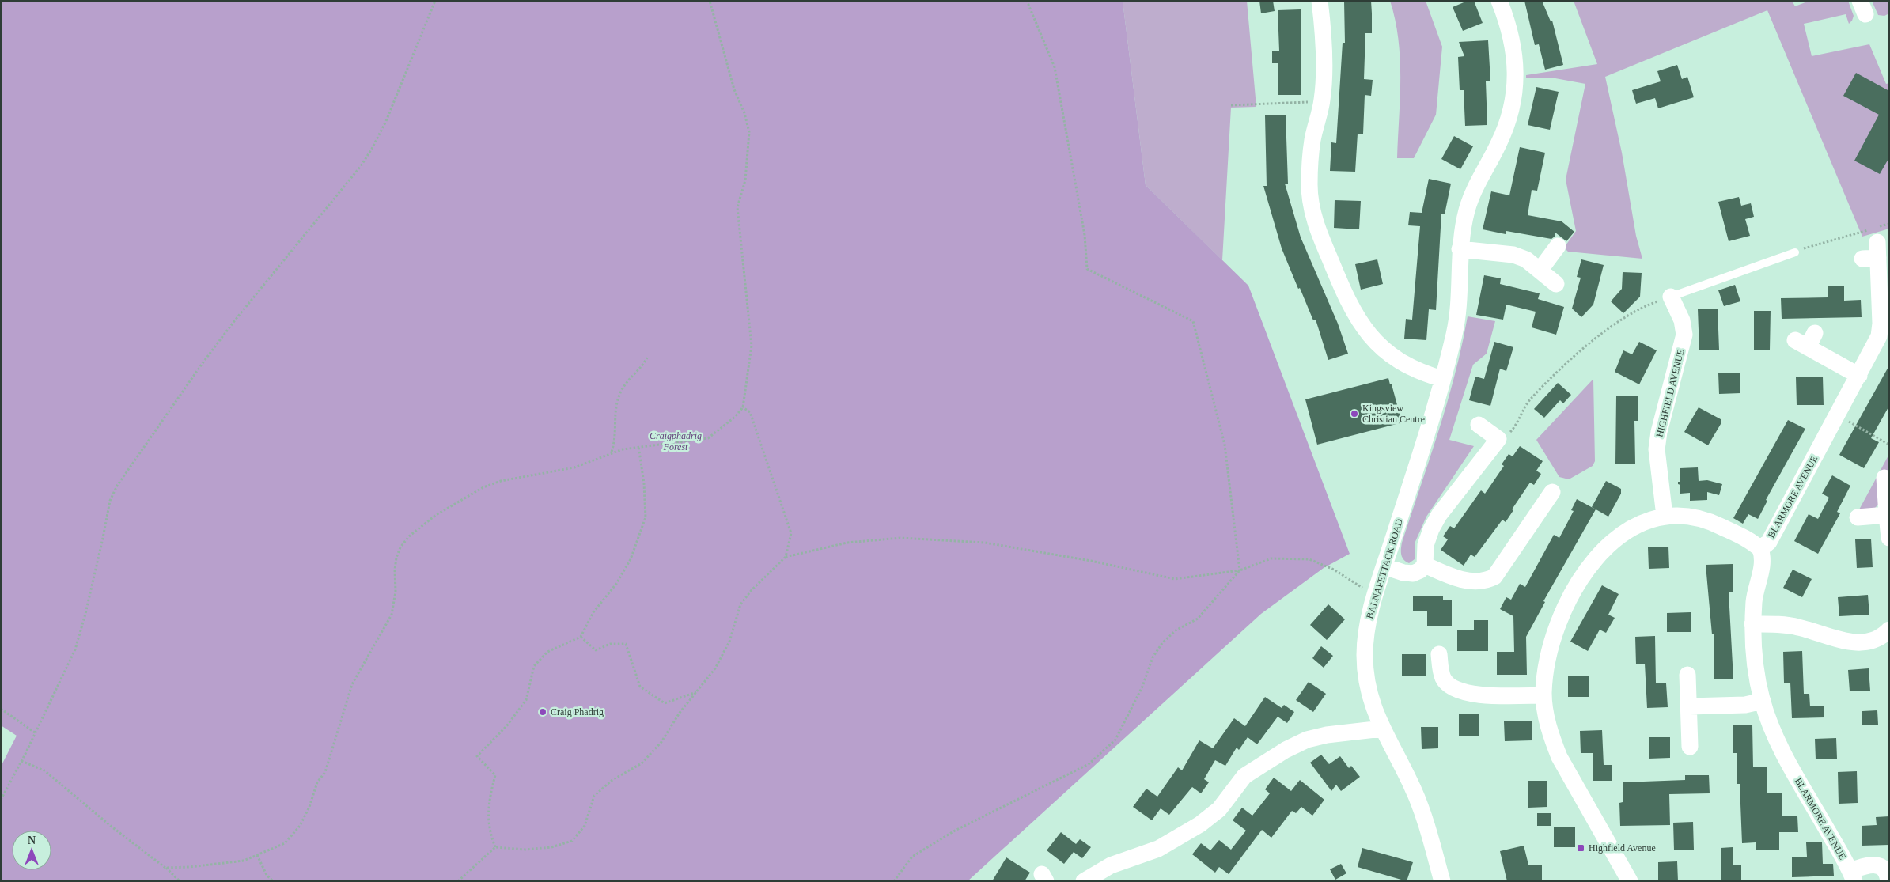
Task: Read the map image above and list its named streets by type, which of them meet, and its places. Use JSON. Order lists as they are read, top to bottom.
{
  "streets": {
    "street": ["HIGHFIELD AVENUE", "BLARMORE AVENUE", "BALNAFETTACK ROAD"]
  },
  "parks": ["Craigphadrig Forest"],
  "places": {
    "other": ["Kingsview Christian Centre", "Craig Phadrig"],
    "transit": ["Highfield Avenue"]
  },
  "north": "top"
}
